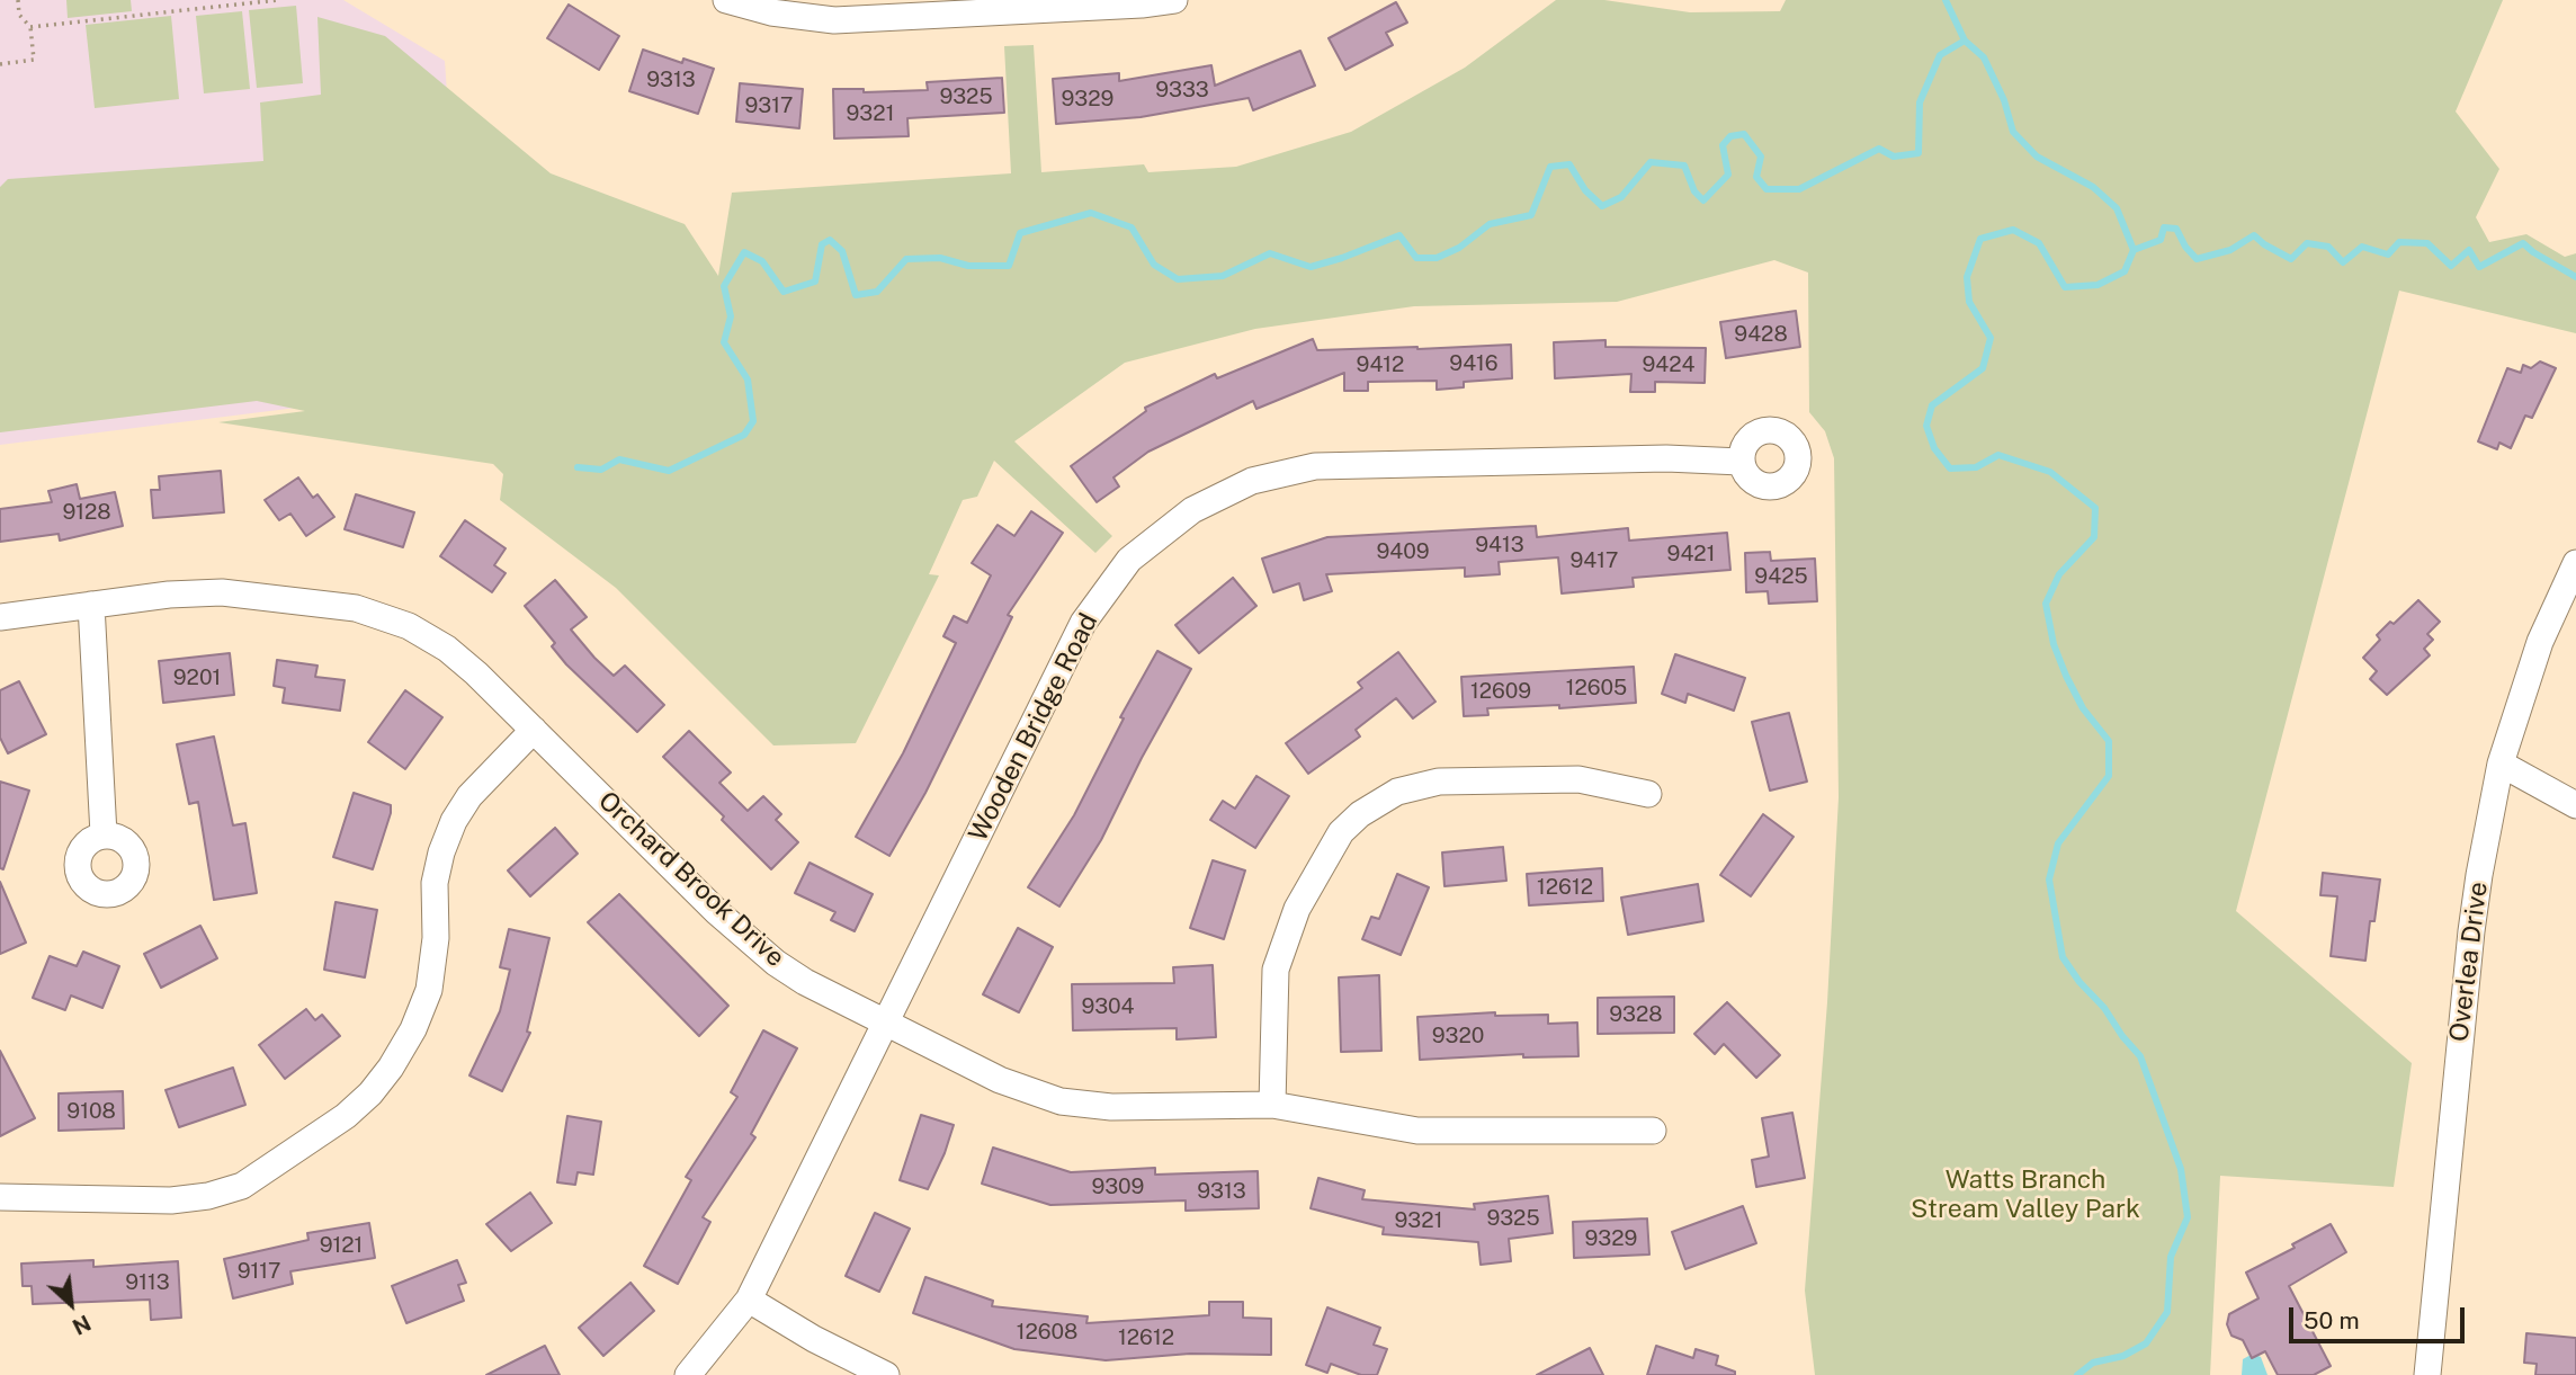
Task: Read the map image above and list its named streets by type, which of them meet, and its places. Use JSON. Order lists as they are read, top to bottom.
{
  "streets": {
    "street": ["Wooden Bridge Road", "Orchard Brook Drive", "Overlea Drive"]
  },
  "crossings": [
    ["Wooden Bridge Road", "Orchard Brook Drive"]
  ],
  "parks": ["Watts Branch Stream Valley Park"],
  "house_numbers": [
    "9313",
    "9333",
    "9325",
    "9329",
    "9317",
    "9321",
    "9428",
    "9416",
    "9412",
    "9424",
    "9128",
    "9413",
    "9409",
    "9421",
    "9417",
    "9425",
    "9201",
    "12605",
    "12609",
    "12612",
    "9304",
    "9328",
    "9320",
    "9108",
    "9309",
    "9313",
    "9325",
    "9321",
    "9329",
    "9121",
    "9117",
    "9113",
    "12608",
    "12612"
  ],
  "scale_bar": "50 m",
  "north": "bottom right"
}
